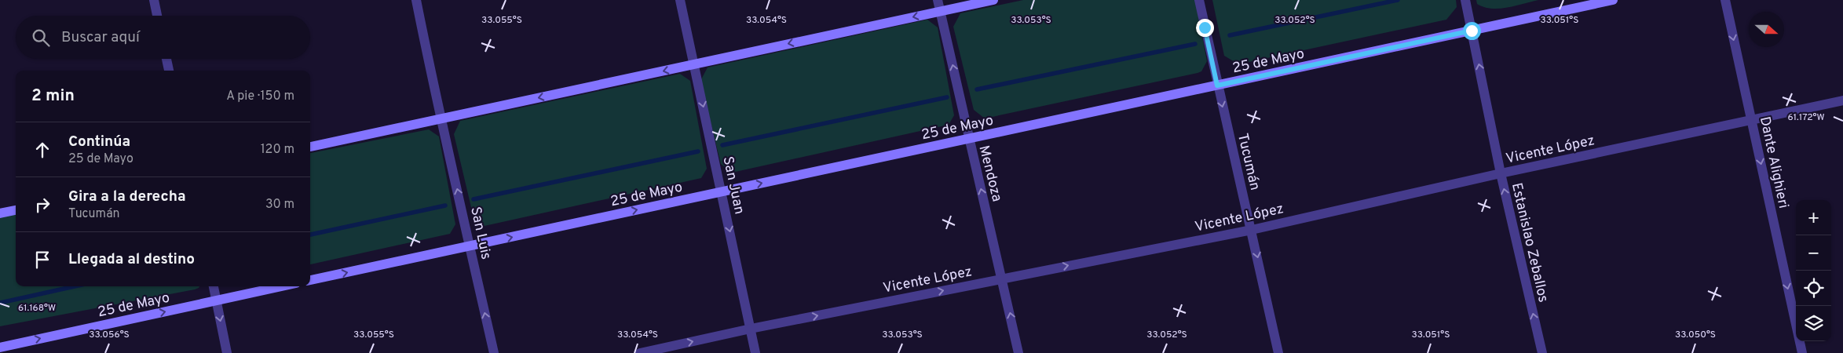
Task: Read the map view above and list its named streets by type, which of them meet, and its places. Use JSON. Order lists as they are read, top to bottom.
{
  "streets": {
    "street": [
      "25 de Mayo",
      "Vicente López",
      "Tucumán",
      "Dante Alighieri",
      "Mendoza",
      "San Juan",
      "San Luis",
      "Estanislao Zeballos"
    ]
  },
  "crossings": [
    ["25 de Mayo", "Tucumán"],
    ["25 de Mayo", "Mendoza"],
    ["25 de Mayo", "San Juan"],
    ["25 de Mayo", "San Luis"],
    ["25 de Mayo", "Estanislao Zeballos"],
    ["Vicente López", "Tucumán"],
    ["Vicente López", "Dante Alighieri"],
    ["Vicente López", "Mendoza"],
    ["Vicente López", "San Juan"],
    ["Vicente López", "Estanislao Zeballos"]
  ],
  "one_way": [
    "25 de Mayo",
    "Vicente López",
    "Tucumán",
    "Dante Alighieri",
    "Mendoza",
    "San Juan",
    "San Luis",
    "Estanislao Zeballos"
  ],
  "north": "right",
  "page": {
    "search": "Buscar aquí",
    "heading": ["2 min", "A pie · 150 m"],
    "list": [
      ["Continúa", "25 de Mayo", "120 m"],
      ["Gira a la derecha", "Tucumán", "30 m"],
      "Llegada al destino"
    ],
    "map_buttons": ["+", "−"]
  },
  "coordinates": [
    "33.055°S",
    "33.053°S",
    "33.054°S",
    "33.052°S",
    "33.051°S",
    "61.172°W",
    "61.168°W",
    "33.056°S",
    "33.050°S"
  ]
}
